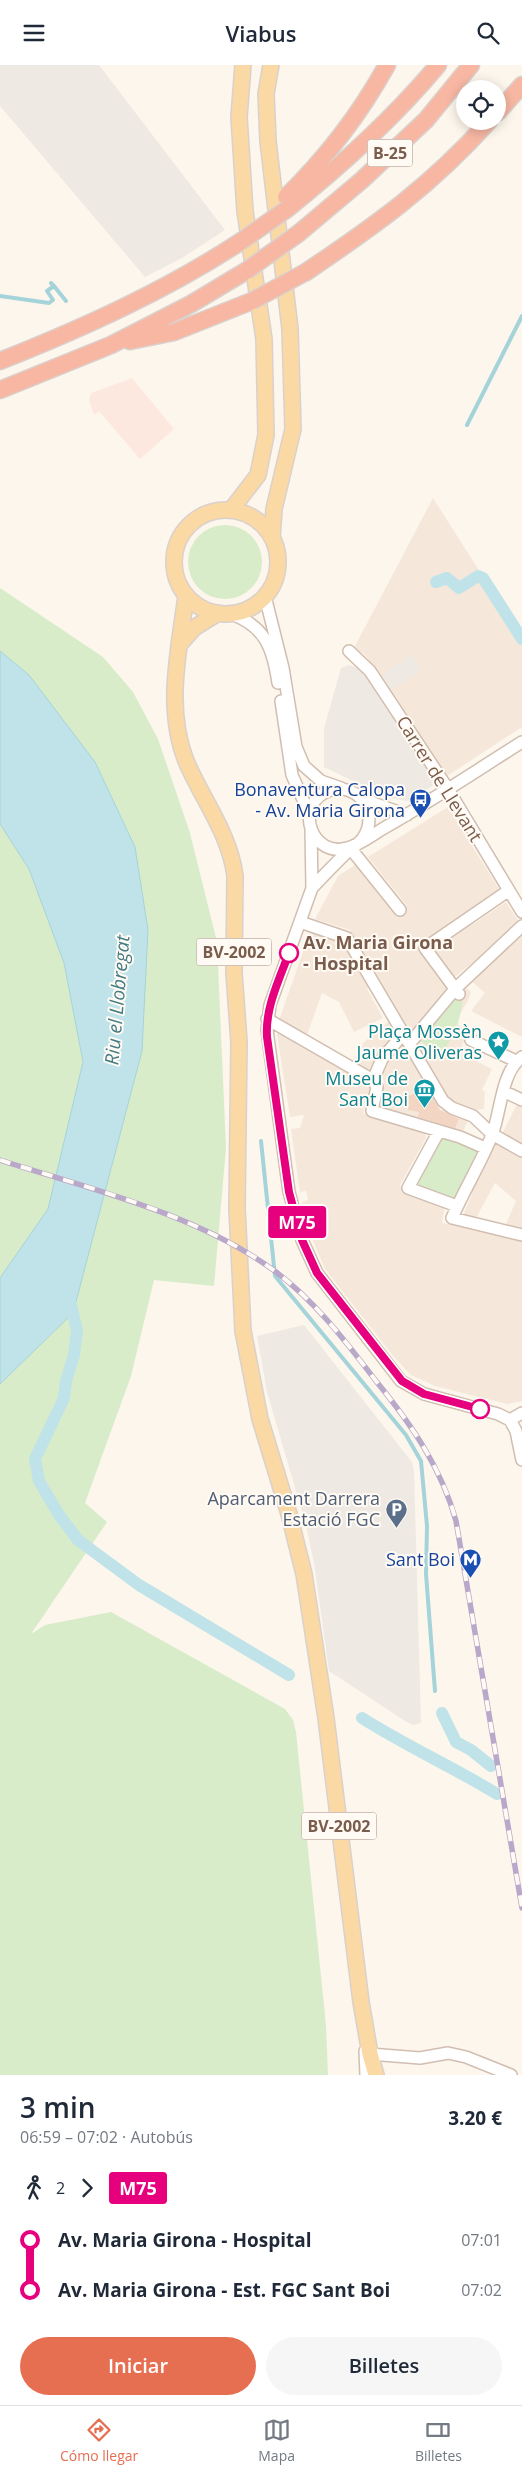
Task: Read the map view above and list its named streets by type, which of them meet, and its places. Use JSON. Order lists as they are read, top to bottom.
{
  "streets": {
    "highway": ["B-25"],
    "main road": ["BV-2002"],
    "street": ["Carrer de Llevant"]
  },
  "water": ["Riu el Llobregat"],
  "places": {
    "bus stop": ["Bonaventura Calopa - Av. Maria Girona"],
    "other": ["Av. Maria Girona - Hospital"],
    "place": ["Plaça Mossèn Jaume Oliveras"],
    "museum": ["Museu de Sant Boi"],
    "parking": ["Aparcament Darrera Estació FGC"],
    "metro station": ["Sant Boi"]
  },
  "lines": ["bus line M75"],
  "page": {
    "header": "Viabus",
    "on_map": "M75",
    "heading": ["3 min", "06:59 – 07:02 · Autobús", "3.20 €"],
    "legs": ["2", "M75"],
    "list": [
      {
        "name": "Av. Maria Girona - Hospital",
        "value": "07:01"
      },
      {
        "name": "Av. Maria Girona - Est. FGC Sant Boi",
        "value": "07:02"
      }
    ],
    "buttons": ["Iniciar", "Billetes"],
    "tabs": ["Cómo llegar", "Mapa", "Billetes"]
  }
}
